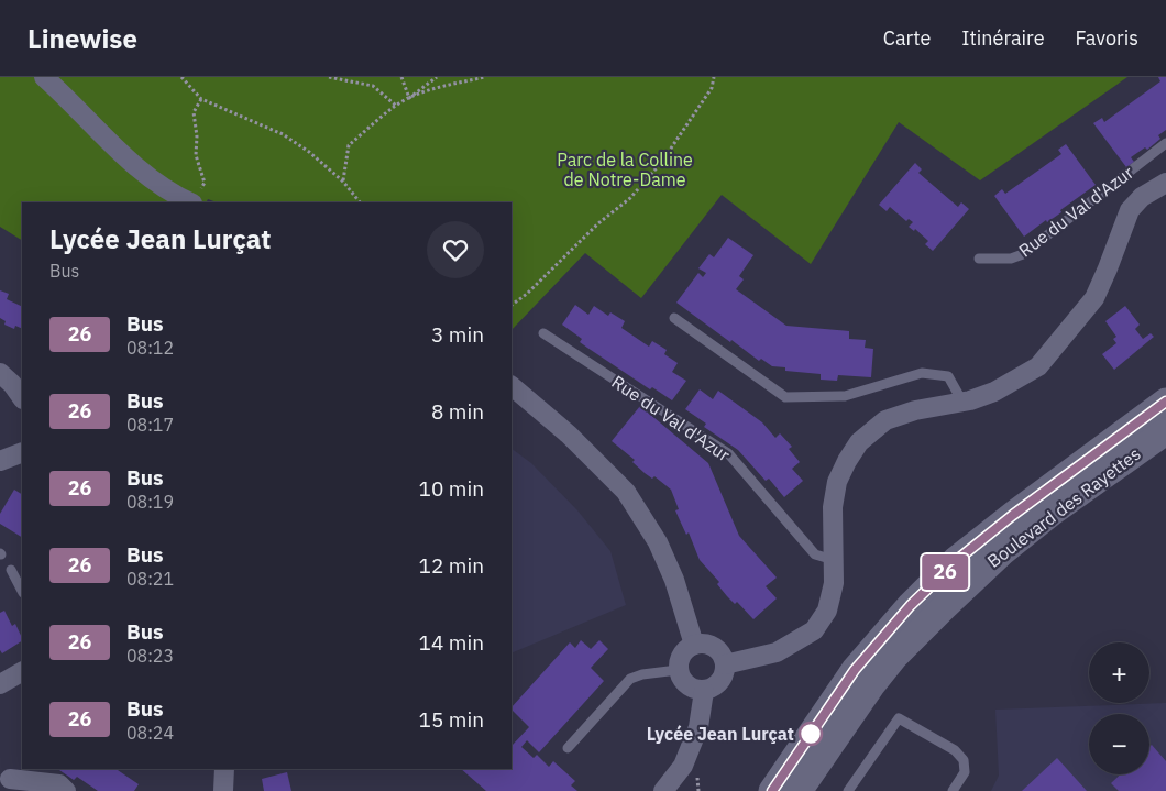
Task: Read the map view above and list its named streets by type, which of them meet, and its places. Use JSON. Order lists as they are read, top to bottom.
{
  "streets": {
    "main road": ["Boulevard des Rayettes"],
    "street": ["Rue du Val d'Azur"]
  },
  "parks": ["Parc de la Colline de Notre-Dame"],
  "places": ["Lycée Jean Lurçat"],
  "lines": ["bus line 26"],
  "page": {
    "header": "Linewise",
    "nav": ["Carte", "Itinéraire", "Favoris"],
    "on_map": "26",
    "heading": ["Lycée Jean Lurçat", "Bus"],
    "list": [
      {
        "mark": "26",
        "name": "Bus",
        "note": "08:12",
        "value": "3 min"
      },
      {
        "mark": "26",
        "name": "Bus",
        "note": "08:17",
        "value": "8 min"
      },
      {
        "mark": "26",
        "name": "Bus",
        "note": "08:19",
        "value": "10 min"
      },
      {
        "mark": "26",
        "name": "Bus",
        "note": "08:21",
        "value": "12 min"
      },
      {
        "mark": "26",
        "name": "Bus",
        "note": "08:23",
        "value": "14 min"
      },
      {
        "mark": "26",
        "name": "Bus",
        "note": "08:24",
        "value": "15 min"
      }
    ],
    "map_buttons": ["+", "−"]
  }
}
